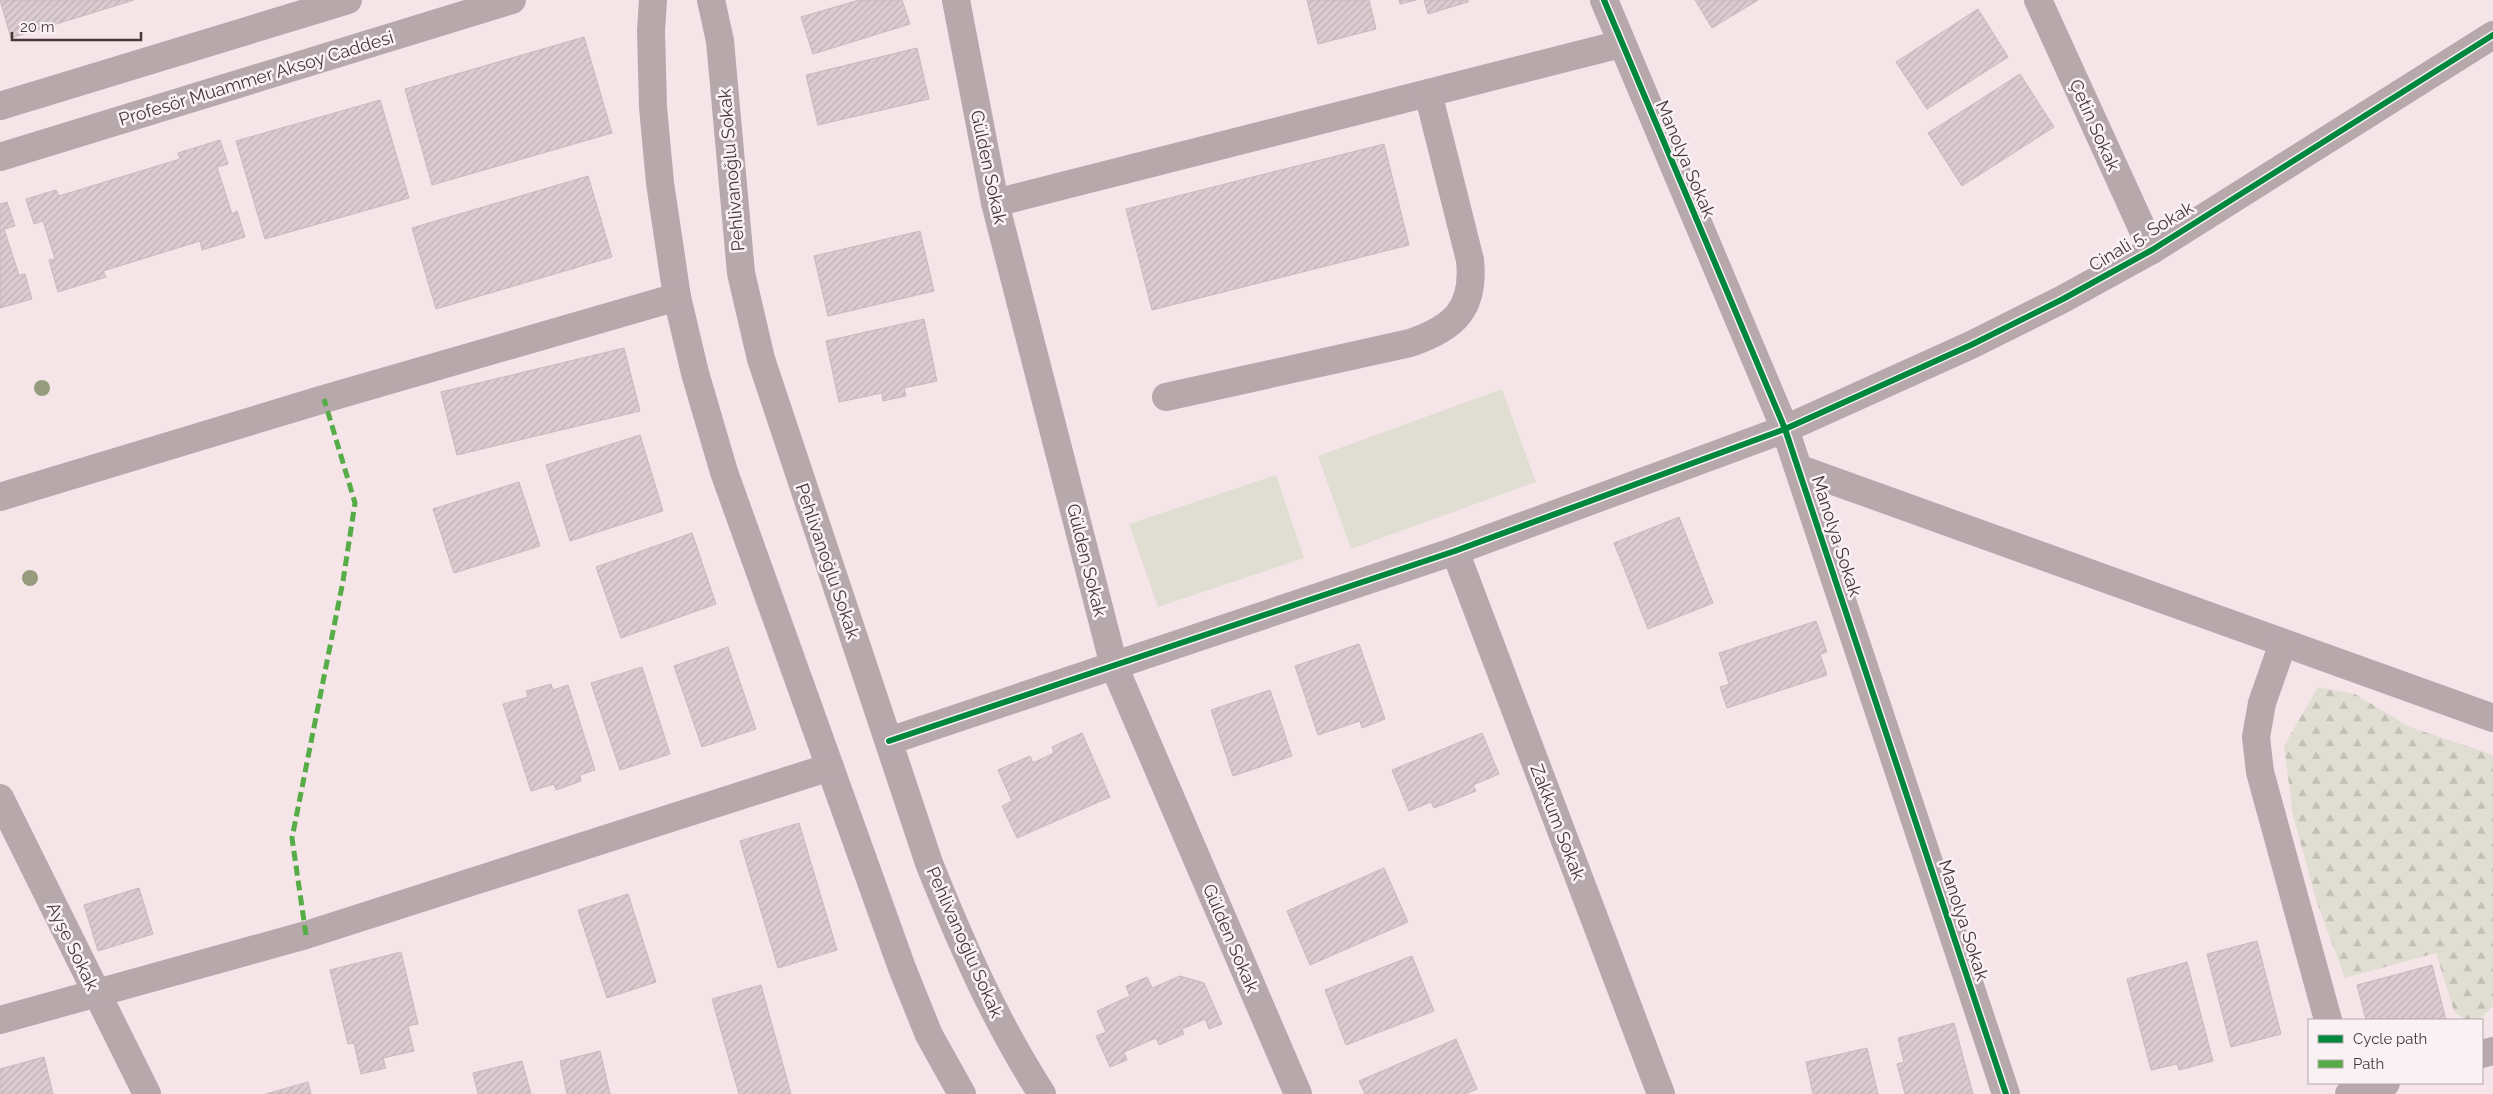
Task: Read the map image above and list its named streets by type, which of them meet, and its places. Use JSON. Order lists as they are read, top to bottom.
{
  "streets": {
    "street": [
      "Profesör Muammer Aksoy Caddesi",
      "Çetin Sokak",
      "Manolya Sokak",
      "Gülden Sokak",
      "Pehlivanoğlu Sokak",
      "Cinali 5. Sokak",
      "Zakkum Sokak",
      "Ayşe Sokak"
    ]
  },
  "crossings": [
    ["Çetin Sokak", "Cinali 5. Sokak"],
    ["Manolya Sokak", "Cinali 5. Sokak"],
    ["Gülden Sokak", "Cinali 5. Sokak"],
    ["Pehlivanoğlu Sokak", "Cinali 5. Sokak"],
    ["Cinali 5. Sokak", "Zakkum Sokak"]
  ],
  "legend": ["Cycle path", "Path"],
  "scale_bar": "20 m"
}
